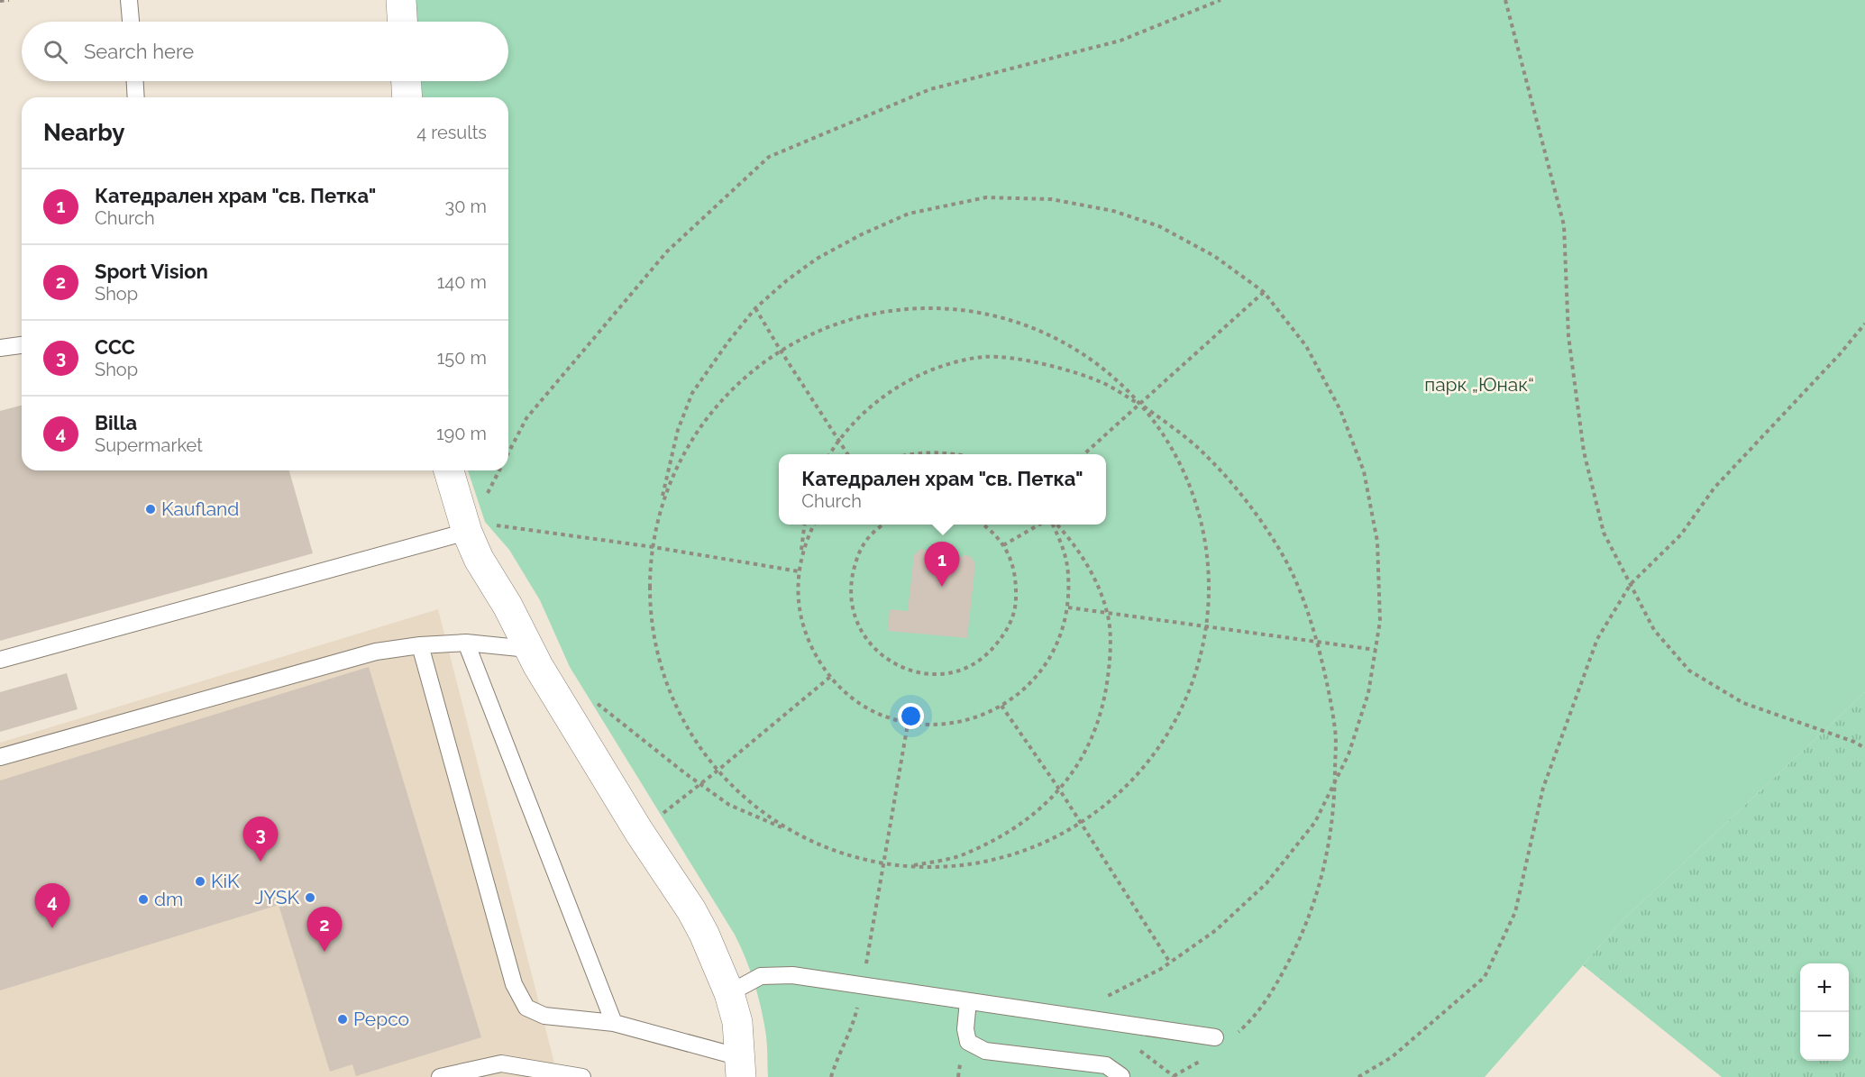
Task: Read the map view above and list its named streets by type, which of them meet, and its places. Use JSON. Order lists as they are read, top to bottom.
{
  "parks": ["парк „Юнак“"],
  "places": [
    "Kaufland",
    "KiK",
    "JYSK",
    "dm",
    "Pepco"
  ],
  "page": {
    "search": "Search here",
    "heading": ["Nearby", "4 results"],
    "list": [
      {
        "mark": "1",
        "name": "Катедрален храм \"св. Петка\"",
        "note": "Church",
        "value": "30 m"
      },
      {
        "mark": "2",
        "name": "Sport Vision",
        "note": "Shop",
        "value": "140 m"
      },
      {
        "mark": "3",
        "name": "CCC",
        "note": "Shop",
        "value": "150 m"
      },
      {
        "mark": "4",
        "name": "Billa",
        "note": "Supermarket",
        "value": "190 m"
      }
    ],
    "popup": ["Катедрален храм \"св. Петка\"", "Church"],
    "pins": [
      "1",
      "3",
      "4",
      "2"
    ],
    "map_buttons": ["+", "−"]
  }
}
